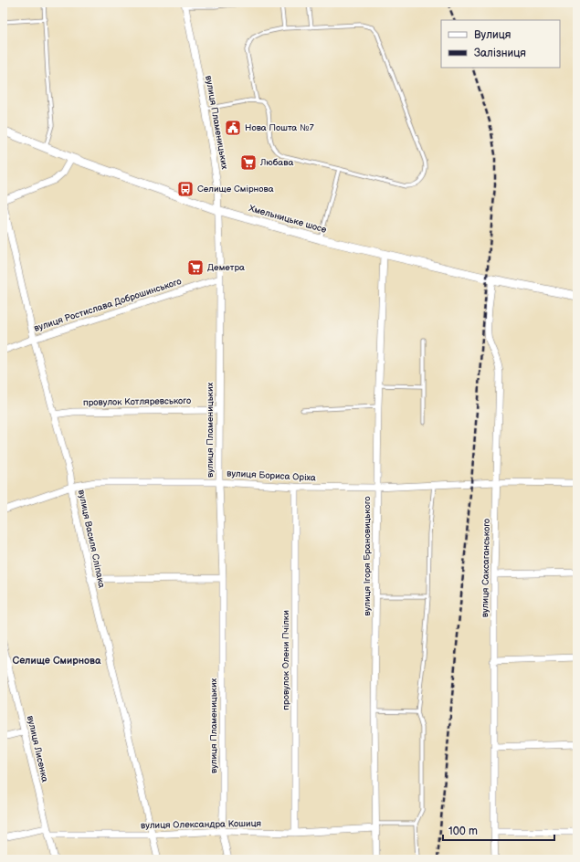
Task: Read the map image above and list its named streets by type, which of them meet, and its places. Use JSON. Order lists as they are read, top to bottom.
{
  "streets": {
    "street": [
      "вулиця Пламеницьких",
      "Хмельницьке шосе",
      "вулиця Ростислава Доброшинського",
      "провулок Котляревського",
      "вулиця Бориса Оріха",
      "вулиця Василя Сліпака",
      "вулиця Ігоря Брановицького",
      "вулиця Саксаганського",
      "провулок Олени Пчілки",
      "вулиця Лисенка",
      "вулиця Олександра Кошиця"
    ]
  },
  "crossings": [
    ["вулиця Пламеницьких", "Хмельницьке шосе"],
    ["вулиця Пламеницьких", "вулиця Ростислава Доброшинського"],
    ["вулиця Пламеницьких", "провулок Котляревського"],
    ["вулиця Пламеницьких", "вулиця Бориса Оріха"],
    ["вулиця Пламеницьких", "вулиця Олександра Кошиця"],
    ["Хмельницьке шосе", "вулиця Ігоря Брановицького"],
    ["Хмельницьке шосе", "вулиця Саксаганського"],
    ["вулиця Ростислава Доброшинського", "вулиця Василя Сліпака"],
    ["провулок Котляревського", "вулиця Василя Сліпака"],
    ["вулиця Бориса Оріха", "вулиця Василя Сліпака"],
    ["вулиця Бориса Оріха", "вулиця Ігоря Брановицького"],
    ["вулиця Бориса Оріха", "вулиця Саксаганського"],
    ["вулиця Бориса Оріха", "провулок Олени Пчілки"],
    ["вулиця Василя Сліпака", "вулиця Олександра Кошиця"],
    ["вулиця Ігоря Брановицького", "вулиця Олександра Кошиця"],
    ["провулок Олени Пчілки", "вулиця Олександра Кошиця"],
    ["вулиця Лисенка", "вулиця Олександра Кошиця"]
  ],
  "districts": ["Селище Смирнова"],
  "places": {
    "public building": ["Нова Пошта №7"],
    "supermarket": ["Любава", "Деметра"],
    "bus stop": ["Селище Смірнова"]
  },
  "legend": ["Вулиця", "Залізниця"],
  "scale_bar": "100 m"
}
